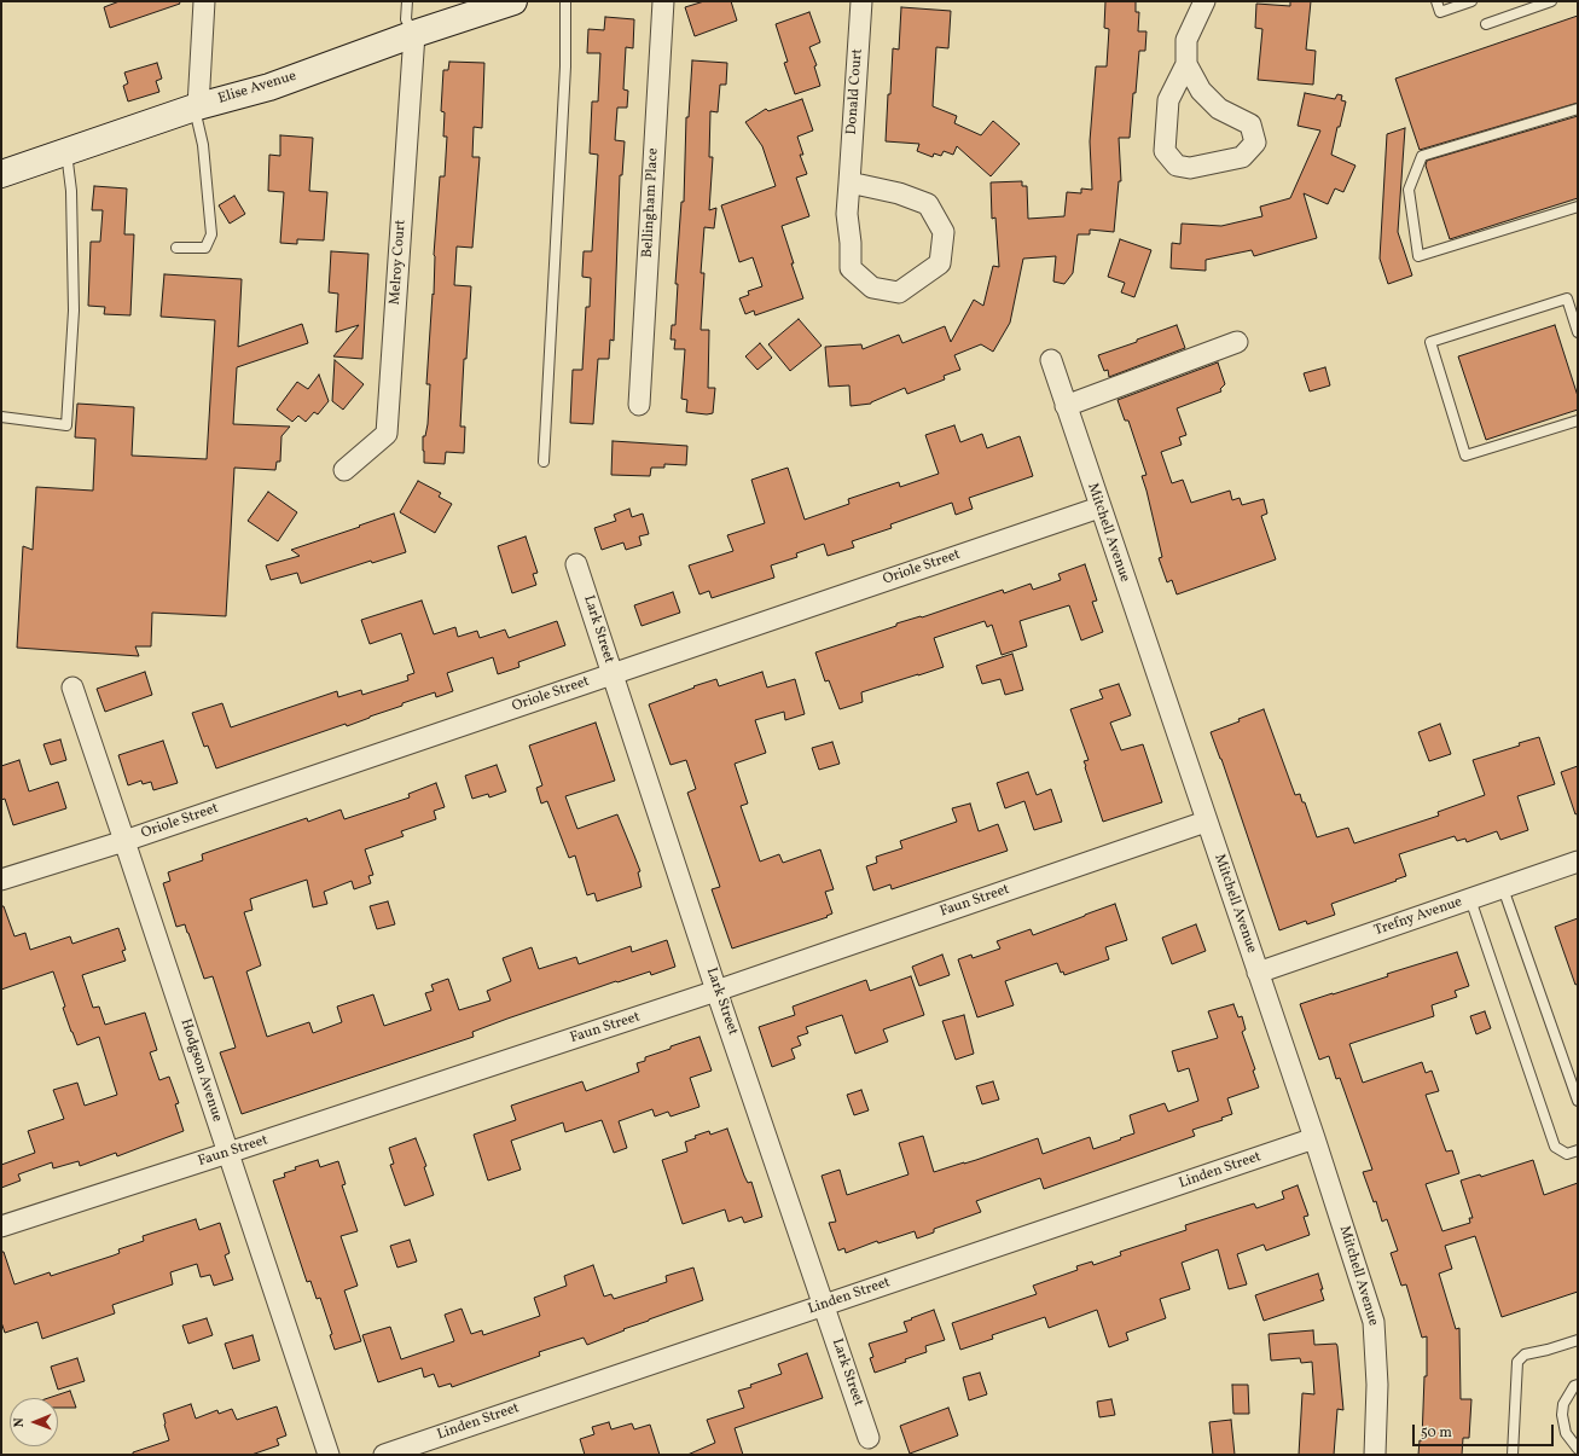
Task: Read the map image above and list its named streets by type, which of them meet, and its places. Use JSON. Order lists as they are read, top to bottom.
{
  "streets": {
    "street": [
      "Elise Avenue",
      "Donald Court",
      "Bellingham Place",
      "Melroy Court",
      "Mitchell Avenue",
      "Oriole Street",
      "Lark Street",
      "Faun Street",
      "Trefny Avenue",
      "Hodgson Avenue",
      "Linden Street"
    ]
  },
  "crossings": [
    ["Elise Avenue", "Melroy Court"],
    ["Mitchell Avenue", "Oriole Street"],
    ["Mitchell Avenue", "Faun Street"],
    ["Mitchell Avenue", "Trefny Avenue"],
    ["Mitchell Avenue", "Linden Street"],
    ["Oriole Street", "Lark Street"],
    ["Oriole Street", "Hodgson Avenue"],
    ["Lark Street", "Faun Street"],
    ["Lark Street", "Linden Street"],
    ["Faun Street", "Hodgson Avenue"]
  ],
  "scale_bar": "50 m",
  "north": "left"
}
